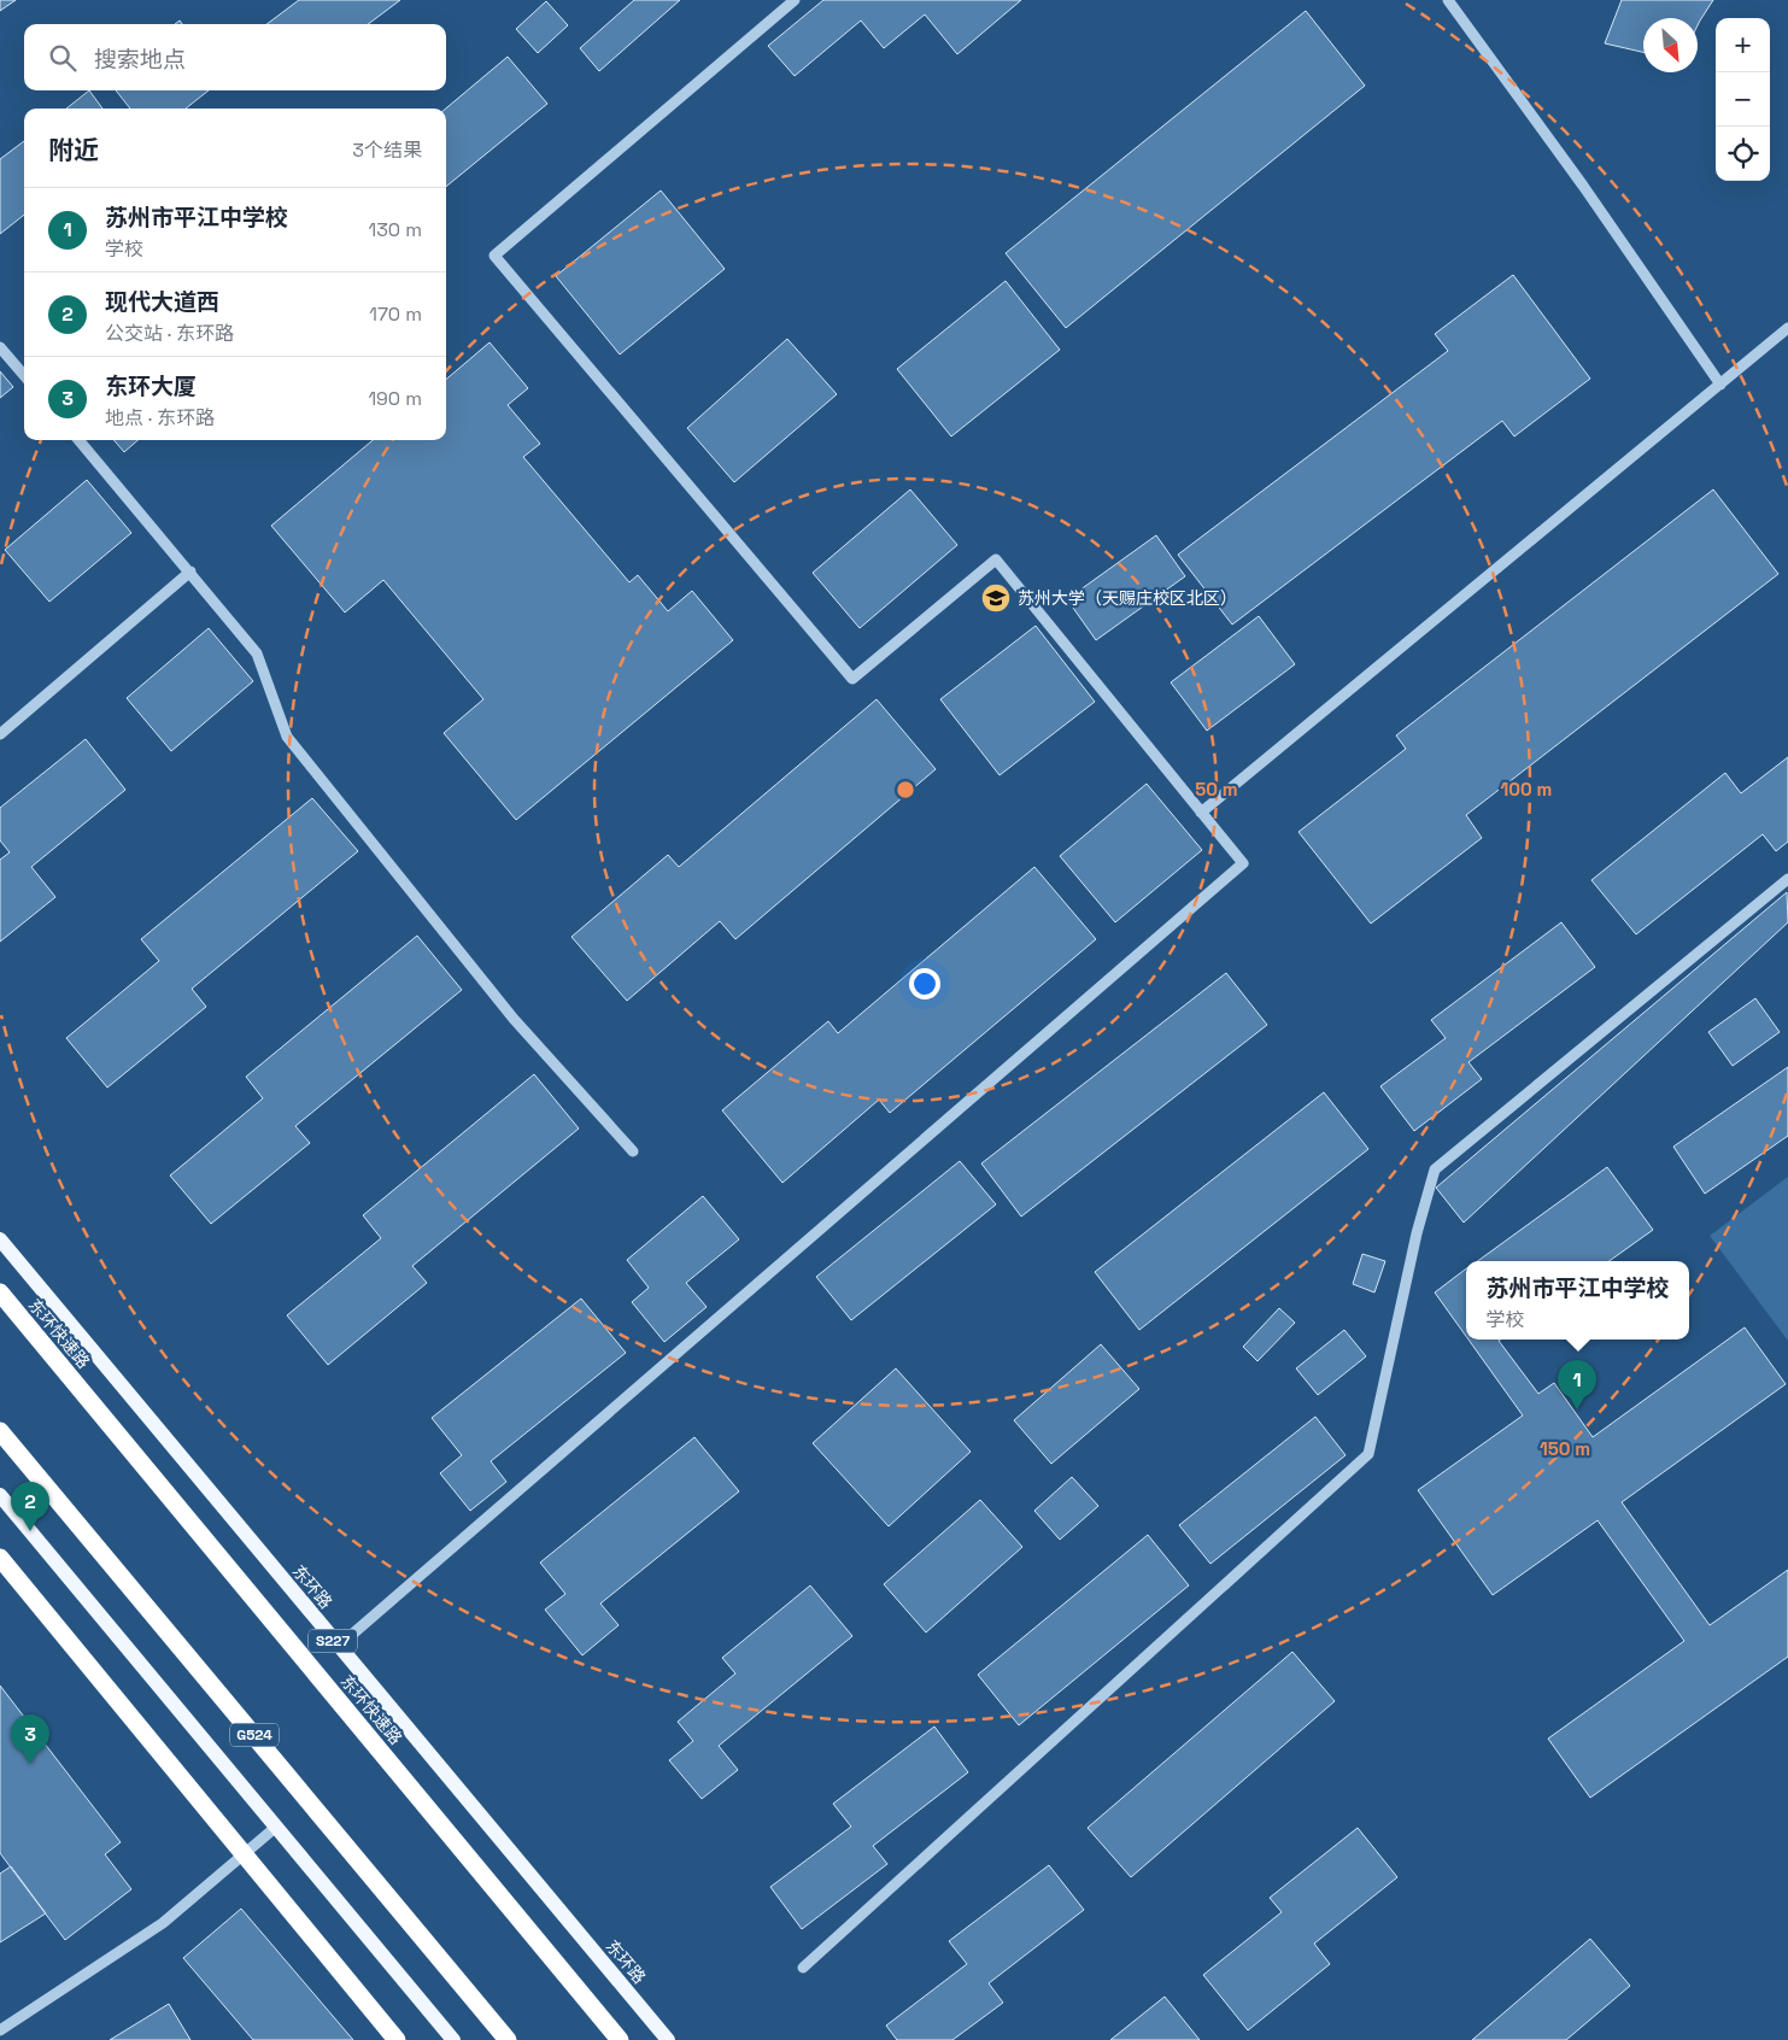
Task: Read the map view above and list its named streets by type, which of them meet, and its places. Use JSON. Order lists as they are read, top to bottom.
{
  "streets": {
    "highway": ["东环快速路", "G524"],
    "main road": ["东环路", "S227"]
  },
  "places": {
    "school or university": ["苏州大学（天赐庄校区北区）"]
  },
  "north": "bottom right",
  "page": {
    "map_buttons": ["+", "−"],
    "search": "搜索地点",
    "heading": ["附近", "3个结果"],
    "list": [
      {
        "mark": "1",
        "name": "苏州市平江中学校",
        "note": "学校",
        "value": "130 m"
      },
      {
        "mark": "2",
        "name": "现代大道西",
        "note": "公交站 · 东环路",
        "value": "170 m"
      },
      {
        "mark": "3",
        "name": "东环大厦",
        "note": "地点 · 东环路",
        "value": "190 m"
      }
    ],
    "popup": ["苏州市平江中学校", "学校"],
    "pins": ["1", "2", "3"]
  },
  "rings": ["50 m", "100 m", "150 m"]
}
